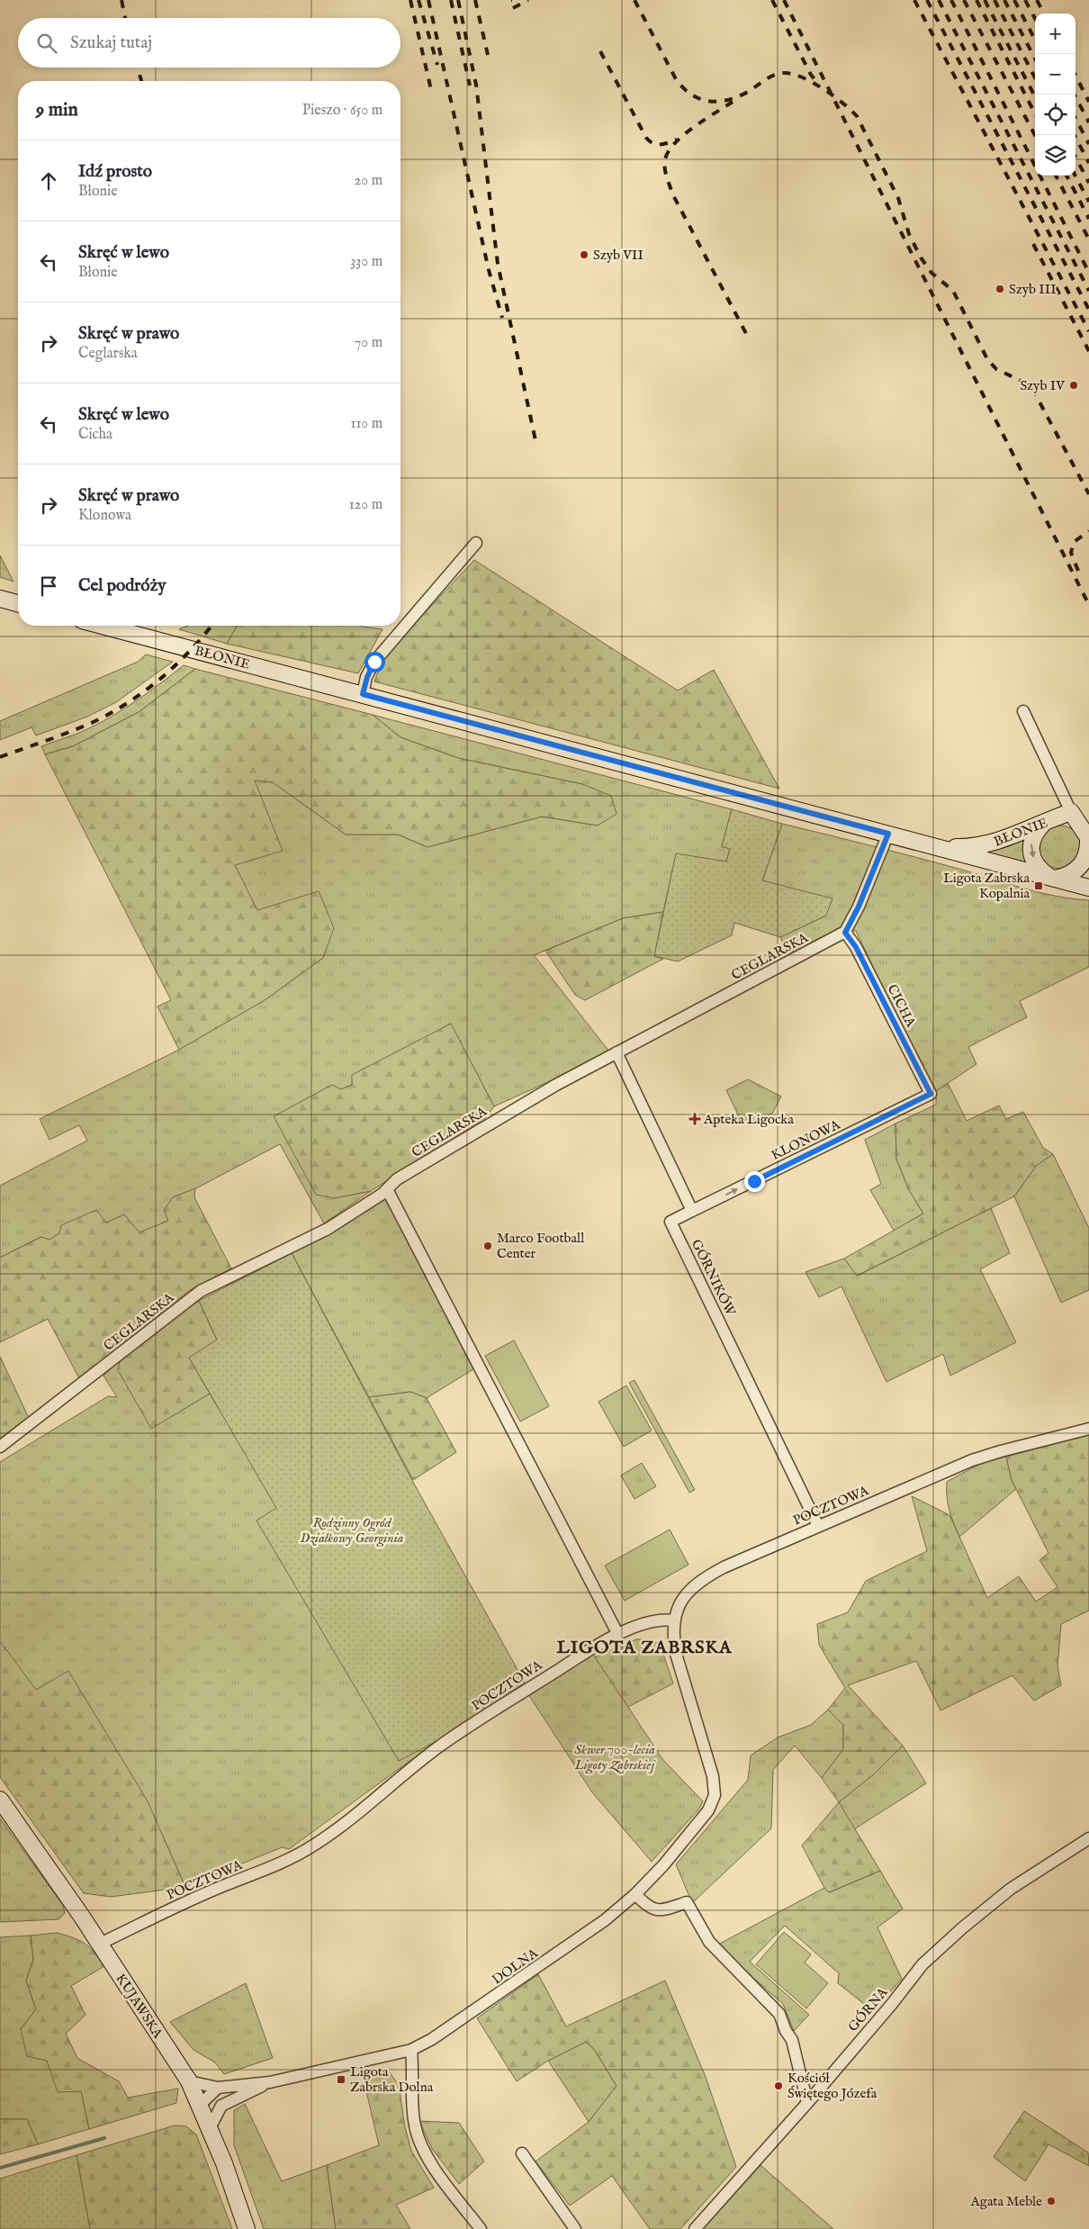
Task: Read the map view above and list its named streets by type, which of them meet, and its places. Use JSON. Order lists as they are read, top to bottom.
{
  "streets": {
    "street": [
      "BŁONIE",
      "CEGLARSKA",
      "CICHA",
      "KLONOWA",
      "GÓRNIKÓW",
      "POCZTOWA",
      "DOLNA",
      "KUJAWSKA",
      "GÓRNA"
    ]
  },
  "crossings": [
    ["CEGLARSKA", "CICHA"],
    ["CICHA", "KLONOWA"],
    ["KLONOWA", "GÓRNIKÓW"],
    ["GÓRNIKÓW", "POCZTOWA"],
    ["POCZTOWA", "DOLNA"],
    ["POCZTOWA", "KUJAWSKA"],
    ["DOLNA", "KUJAWSKA"]
  ],
  "one_way": ["KLONOWA"],
  "districts": ["LIGOTA ZABRSKA"],
  "parks": ["Rodzinny Ogród Działkowy Georginia", "Skwer 700-lecia Ligoty Zabrskiej"],
  "places": {
    "other": [
      "Szyb VII",
      "Szyb III",
      "Szyb IV",
      "Marco Football Center",
      "Kościół Świętego Józefa",
      "Agata Meble"
    ],
    "transit": ["Ligota Zabrska Kopalnia", "Ligota Zabrska Dolna"],
    "health": ["Apteka Ligocka"]
  },
  "page": {
    "map_buttons": ["+", "−"],
    "search": "Szukaj tutaj",
    "heading": ["9 min", "Pieszo · 650 m"],
    "list": [
      ["Idź prosto", "Błonie", "20 m"],
      ["Skręć w lewo", "Błonie", "330 m"],
      ["Skręć w prawo", "Ceglarska", "70 m"],
      ["Skręć w lewo", "Cicha", "110 m"],
      ["Skręć w prawo", "Klonowa", "120 m"],
      "Cel podróży"
    ]
  }
}
